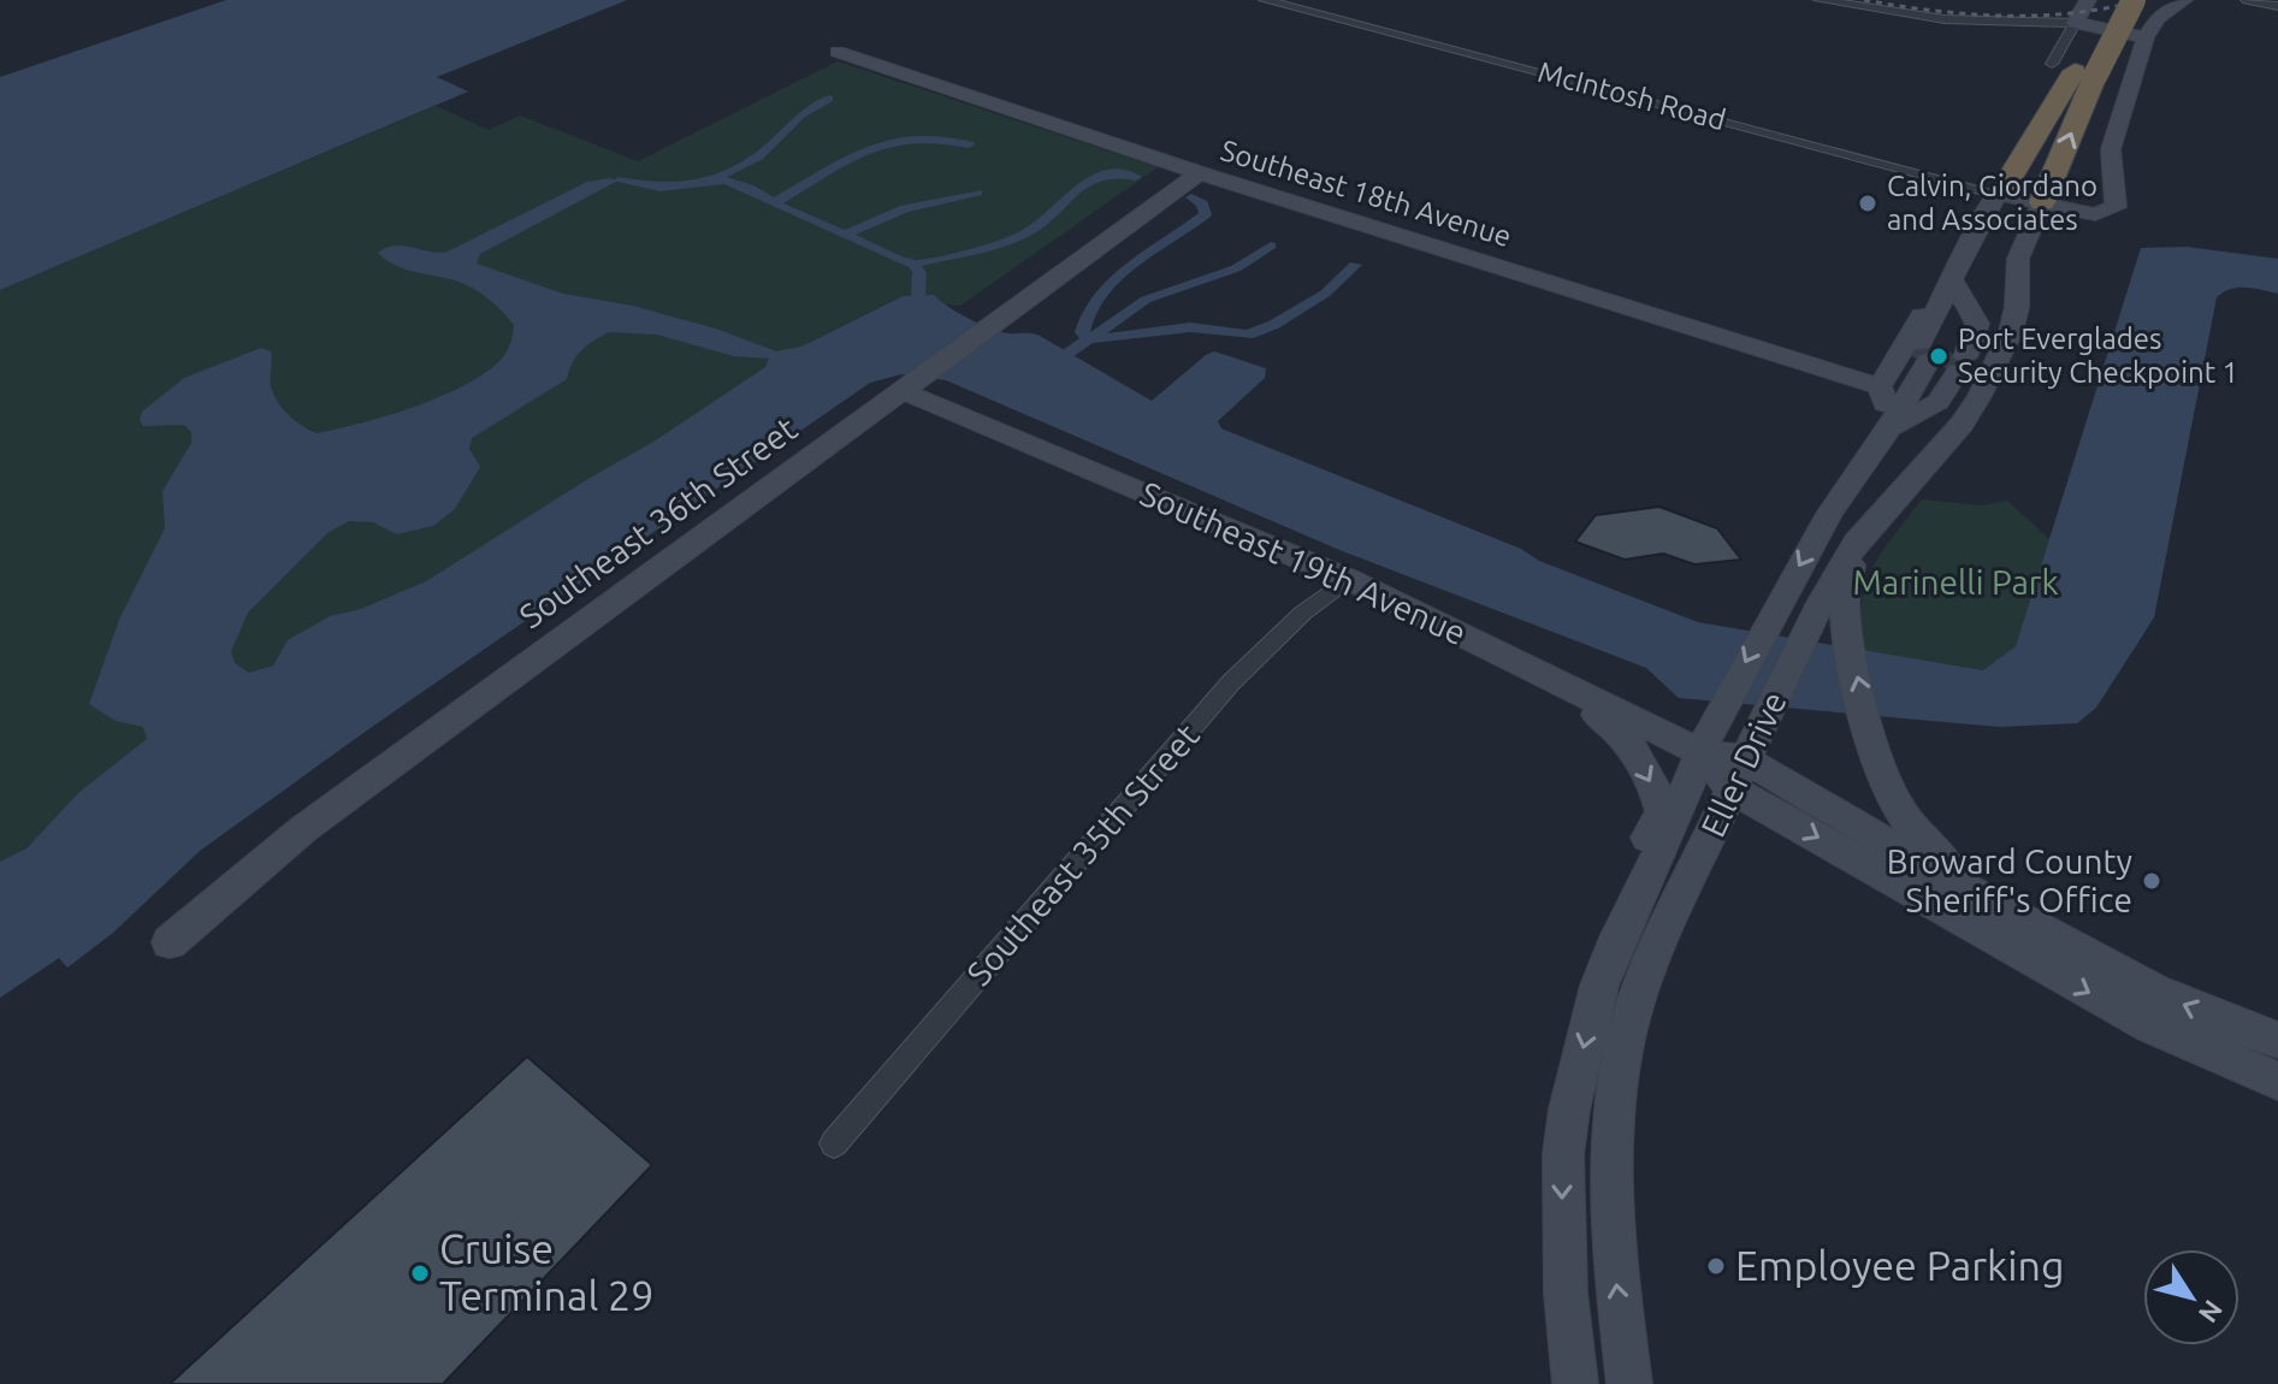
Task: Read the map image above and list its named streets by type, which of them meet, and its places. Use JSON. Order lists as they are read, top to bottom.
{
  "streets": {
    "street": [
      "McIntosh Road",
      "Southeast 18th Avenue",
      "Southeast 36th Street",
      "Southeast 19th Avenue",
      "Eller Drive",
      "Southeast 35th Street"
    ]
  },
  "crossings": [
    ["McIntosh Road", "Eller Drive"],
    ["Southeast 18th Avenue", "Southeast 36th Street"],
    ["Southeast 18th Avenue", "Eller Drive"],
    ["Southeast 36th Street", "Southeast 19th Avenue"],
    ["Southeast 19th Avenue", "Eller Drive"],
    ["Southeast 19th Avenue", "Southeast 35th Street"]
  ],
  "parks": ["Marinelli Park"],
  "places": [
    "Calvin, Giordano and Associates",
    "Port Everglades Security Checkpoint 1",
    "Broward County Sheriff's Office",
    "Employee Parking",
    "Cruise Terminal 29"
  ],
  "north": "bottom right"
}
